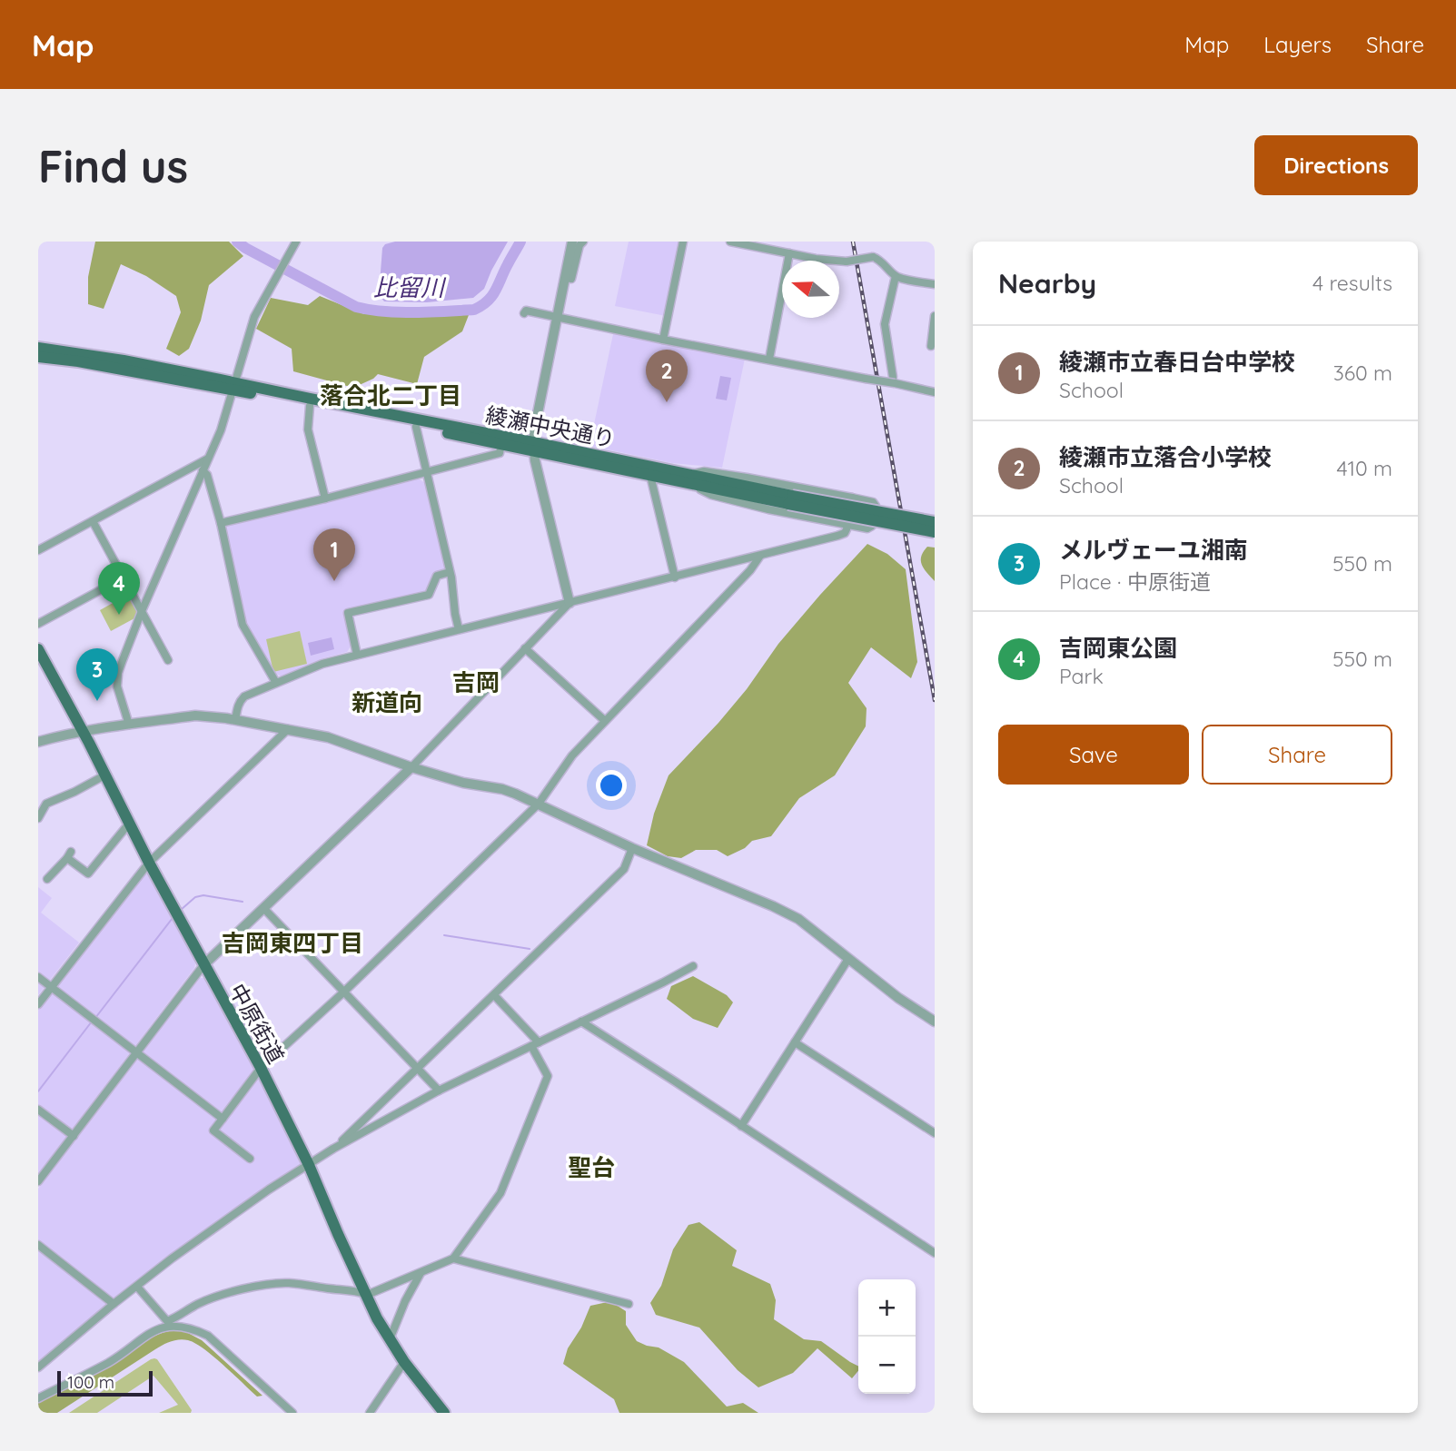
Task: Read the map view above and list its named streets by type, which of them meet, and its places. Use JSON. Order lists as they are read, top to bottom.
{
  "streets": {
    "main road": ["綾瀬中央通り", "中原街道"]
  },
  "districts": [
    "落合北二丁目",
    "吉岡",
    "新道向",
    "吉岡東四丁目",
    "聖台"
  ],
  "water": ["比留川"],
  "scale_bar": "100 m",
  "north": "left",
  "page": {
    "header": "Map",
    "nav": ["Map", "Layers", "Share"],
    "buttons": [
      "Directions",
      ["Save", "Share"]
    ],
    "title": "Find us",
    "heading": ["Nearby", "4 results"],
    "list": [
      {
        "mark": "1",
        "name": "綾瀬市立春日台中学校",
        "note": "School",
        "value": "360 m"
      },
      {
        "mark": "2",
        "name": "綾瀬市立落合小学校",
        "note": "School",
        "value": "410 m"
      },
      {
        "mark": "3",
        "name": "メルヴェーユ湘南",
        "note": "Place · 中原街道",
        "value": "550 m"
      },
      {
        "mark": "4",
        "name": "吉岡東公園",
        "note": "Park",
        "value": "550 m"
      }
    ],
    "pins": [
      "2",
      "1",
      "4",
      "3"
    ],
    "map_buttons": ["+", "−"],
    "scale": "100 m"
  }
}
